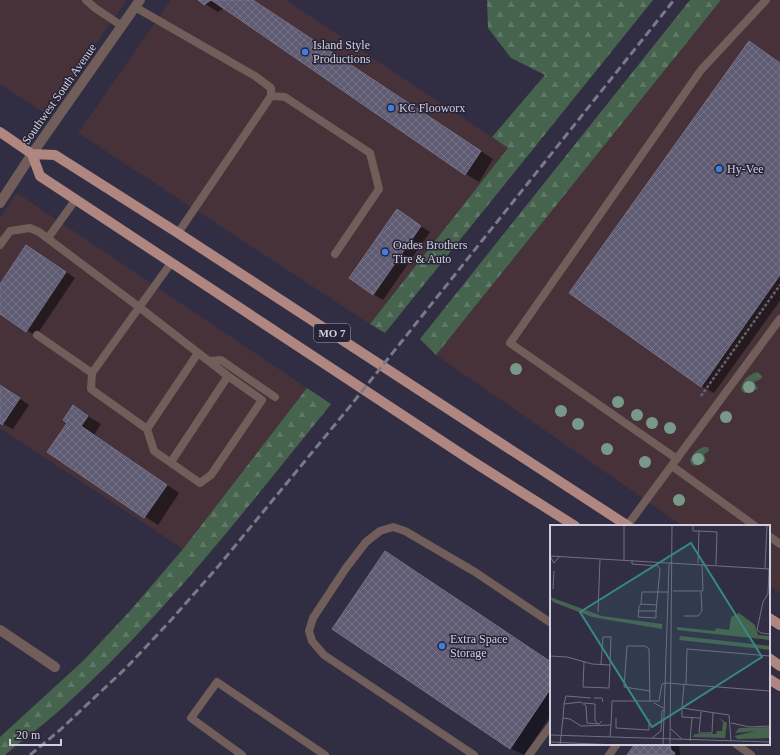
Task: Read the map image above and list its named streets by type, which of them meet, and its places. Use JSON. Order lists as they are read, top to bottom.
{
  "streets": {
    "main road": ["MO 7"],
    "street": ["Southwest South Avenue"]
  },
  "crossings": [
    ["Southwest South Avenue", "MO 7"]
  ],
  "places": [
    "Island Style Productions",
    "KC Flooworx",
    "Hy-Vee",
    "Oades Brothers Tire & Auto",
    "Extra Space Storage"
  ],
  "scale_bar": "20 m"
}
